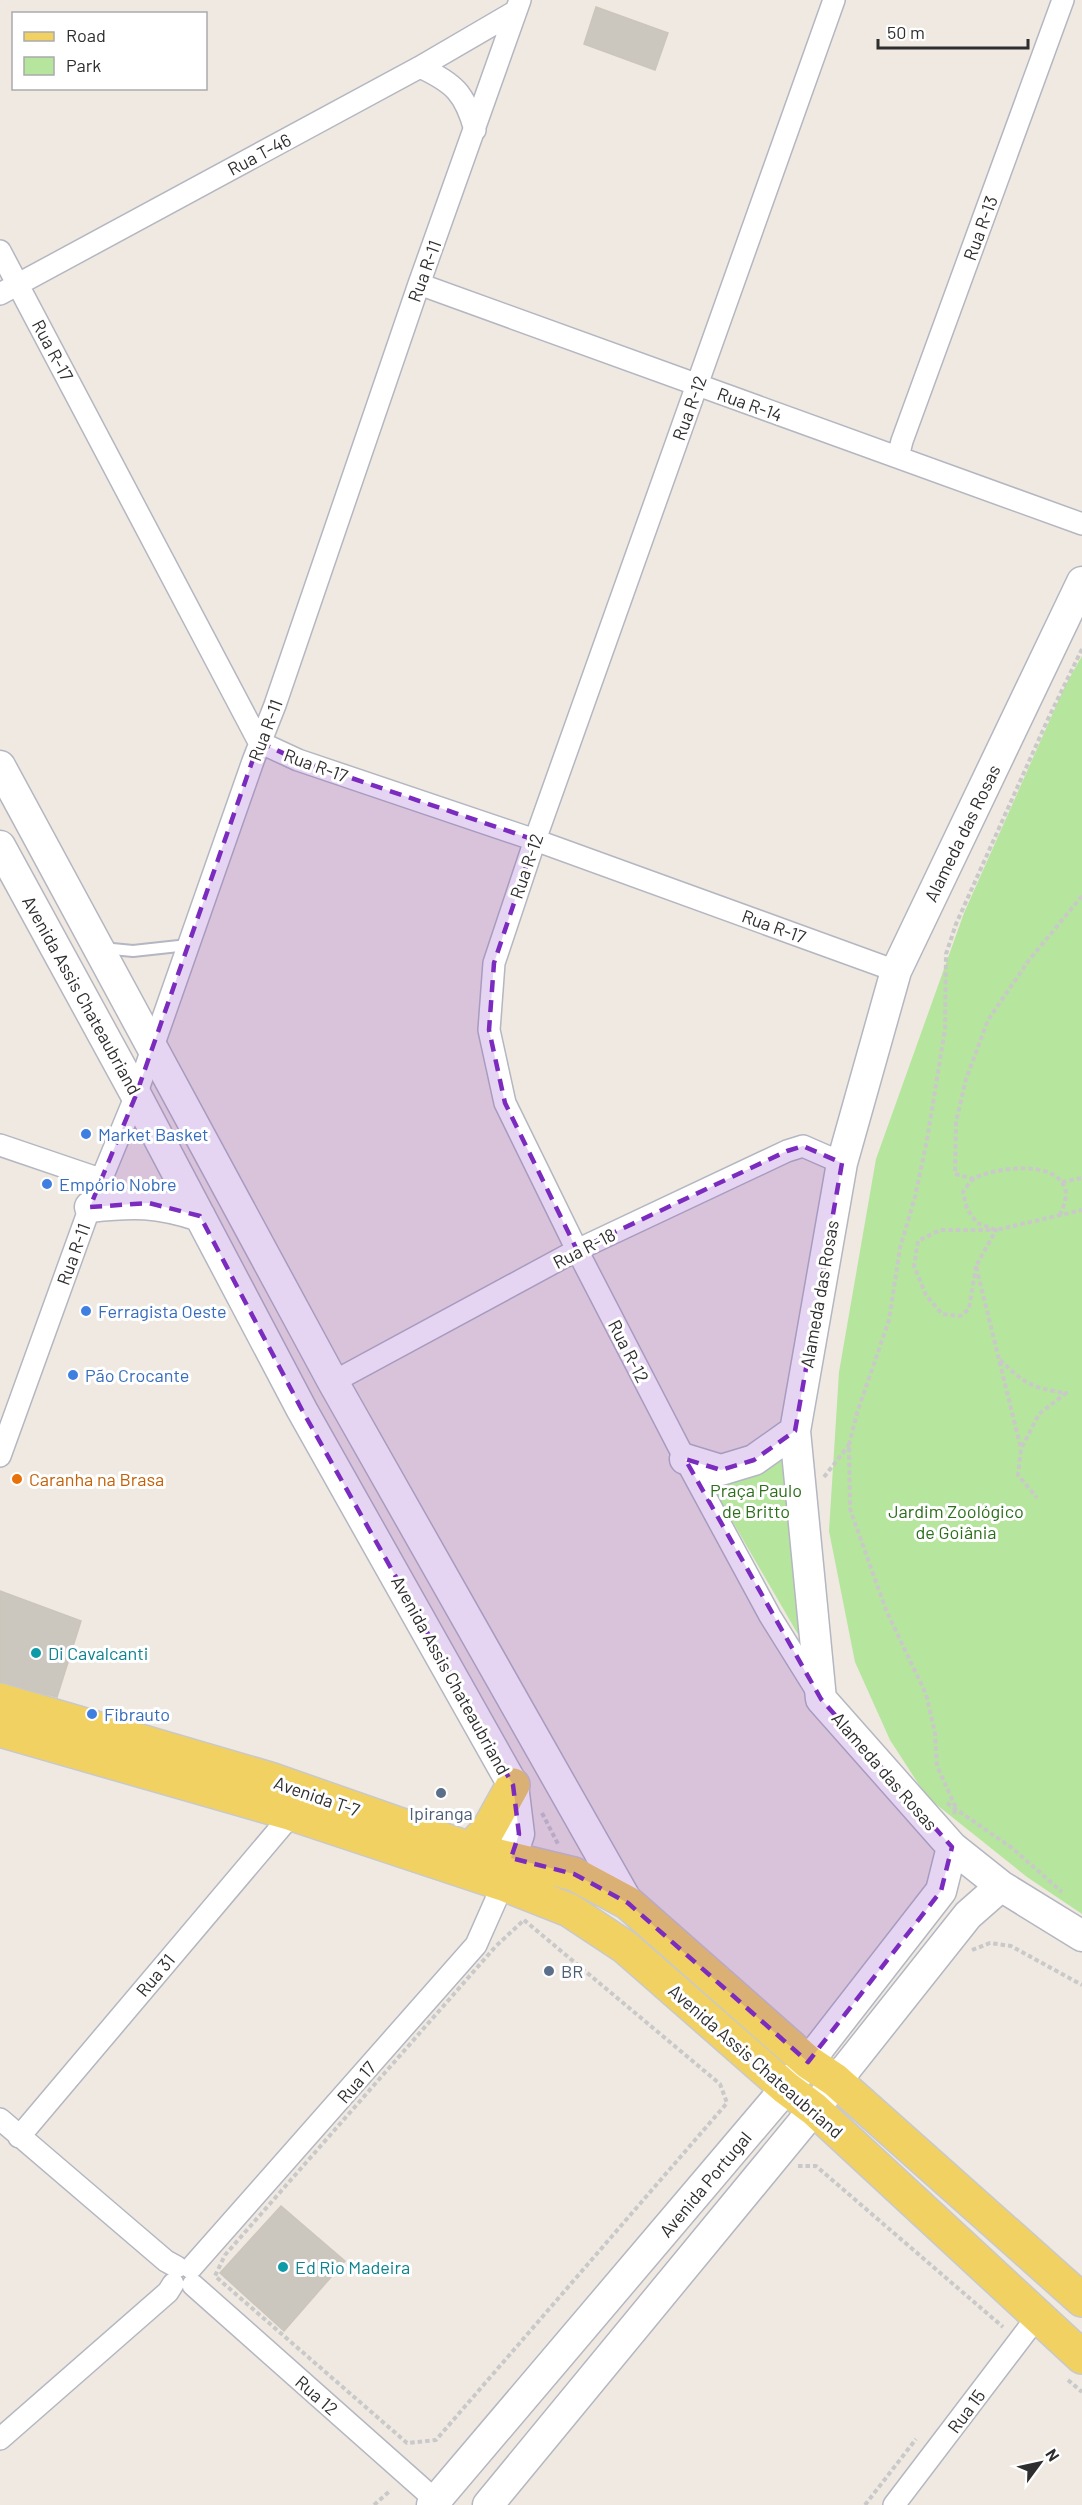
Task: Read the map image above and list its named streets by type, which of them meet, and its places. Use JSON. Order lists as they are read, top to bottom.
{
  "streets": {
    "main road": [
      "Alameda das Rosas",
      "Avenida Assis Chateaubriand",
      "Avenida T-7",
      "Avenida Portugal"
    ],
    "street": [
      "Rua T-46",
      "Rua R-13",
      "Rua R-11",
      "Rua R-17",
      "Rua R-14",
      "Rua R-12",
      "Rua R-18",
      "Rua 31",
      "Rua 17",
      "Rua 12",
      "Rua 15"
    ]
  },
  "crossings": [
    ["Rua T-46", "Rua R-11"],
    ["Rua T-46", "Rua R-17"],
    ["Rua R-13", "Rua R-14"],
    ["Rua R-11", "Rua R-17"],
    ["Rua R-11", "Rua R-14"],
    ["Rua R-11", "Avenida Assis Chateaubriand"],
    ["Rua R-17", "Rua R-12"],
    ["Rua R-17", "Alameda das Rosas"],
    ["Rua R-14", "Rua R-12"],
    ["Rua R-12", "Alameda das Rosas"],
    ["Rua R-12", "Rua R-18"],
    ["Alameda das Rosas", "Rua R-18"],
    ["Alameda das Rosas", "Avenida Portugal"],
    ["Avenida Assis Chateaubriand", "Rua R-18"],
    ["Avenida Assis Chateaubriand", "Avenida T-7"],
    ["Avenida Assis Chateaubriand", "Rua 17"],
    ["Avenida Assis Chateaubriand", "Avenida Portugal"],
    ["Avenida Assis Chateaubriand", "Rua 15"],
    ["Avenida T-7", "Rua 31"],
    ["Avenida T-7", "Rua 17"],
    ["Rua 31", "Rua 12"],
    ["Rua 17", "Rua 12"],
    ["Avenida Portugal", "Rua 12"]
  ],
  "parks": ["Praça Paulo de Britto", "Jardim Zoológico de Goiânia"],
  "places": [
    "Market Basket",
    "Empório Nobre",
    "Ferragista Oeste",
    "Pão Crocante",
    "Caranha na Brasa",
    "Di Cavalcanti",
    "Fibrauto",
    "Ipiranga",
    "BR",
    "Ed Rio Madeira"
  ],
  "legend": ["Road", "Park"],
  "scale_bar": "50 m",
  "north": "top right"
}
